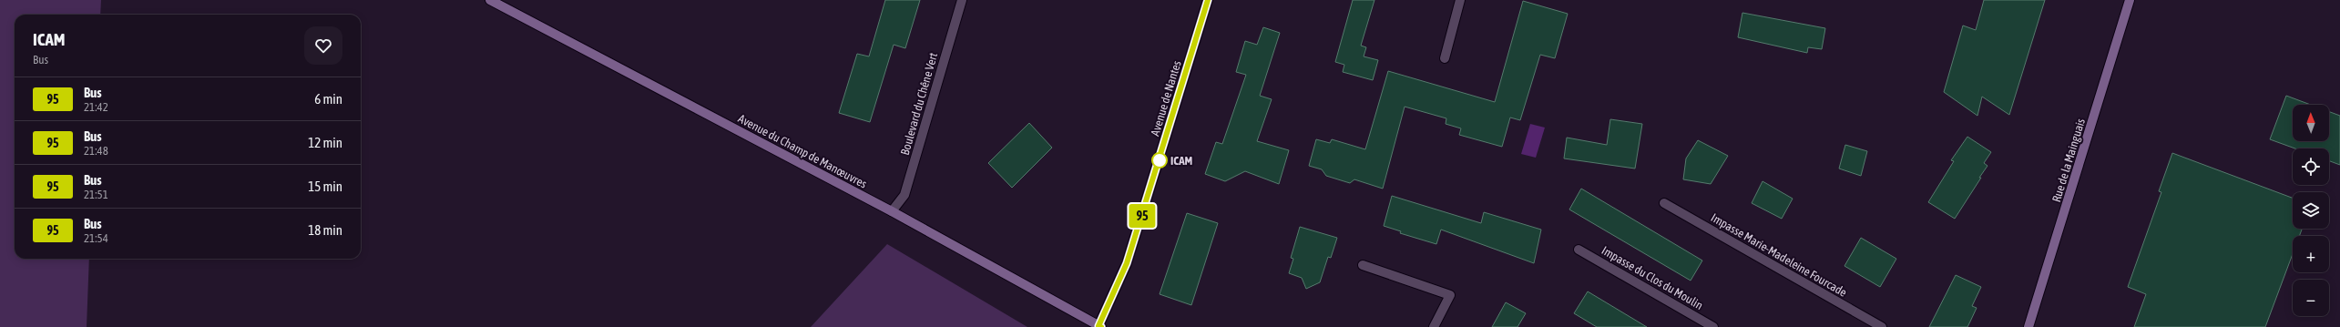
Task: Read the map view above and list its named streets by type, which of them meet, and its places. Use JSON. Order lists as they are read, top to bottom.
{
  "streets": {
    "street": [
      "Avenue de Nantes",
      "Boulevard du Chêne Vert",
      "Avenue du Champ de Manœuvres",
      "Rue de la Mainguais",
      "Impasse Marie-Madeleine Fourcade",
      "Impasse du Clos du Moulin"
    ]
  },
  "crossings": [
    ["Avenue de Nantes", "Avenue du Champ de Manœuvres"],
    ["Boulevard du Chêne Vert", "Avenue du Champ de Manœuvres"]
  ],
  "places": ["ICAM"],
  "lines": ["bus line 95"],
  "north": "top",
  "page": {
    "on_map": "95",
    "heading": ["ICAM", "Bus"],
    "list": [
      {
        "mark": "95",
        "name": "Bus",
        "note": "21:42",
        "value": "6 min"
      },
      {
        "mark": "95",
        "name": "Bus",
        "note": "21:48",
        "value": "12 min"
      },
      {
        "mark": "95",
        "name": "Bus",
        "note": "21:51",
        "value": "15 min"
      },
      {
        "mark": "95",
        "name": "Bus",
        "note": "21:54",
        "value": "18 min"
      }
    ],
    "map_buttons": ["+", "−"]
  }
}
